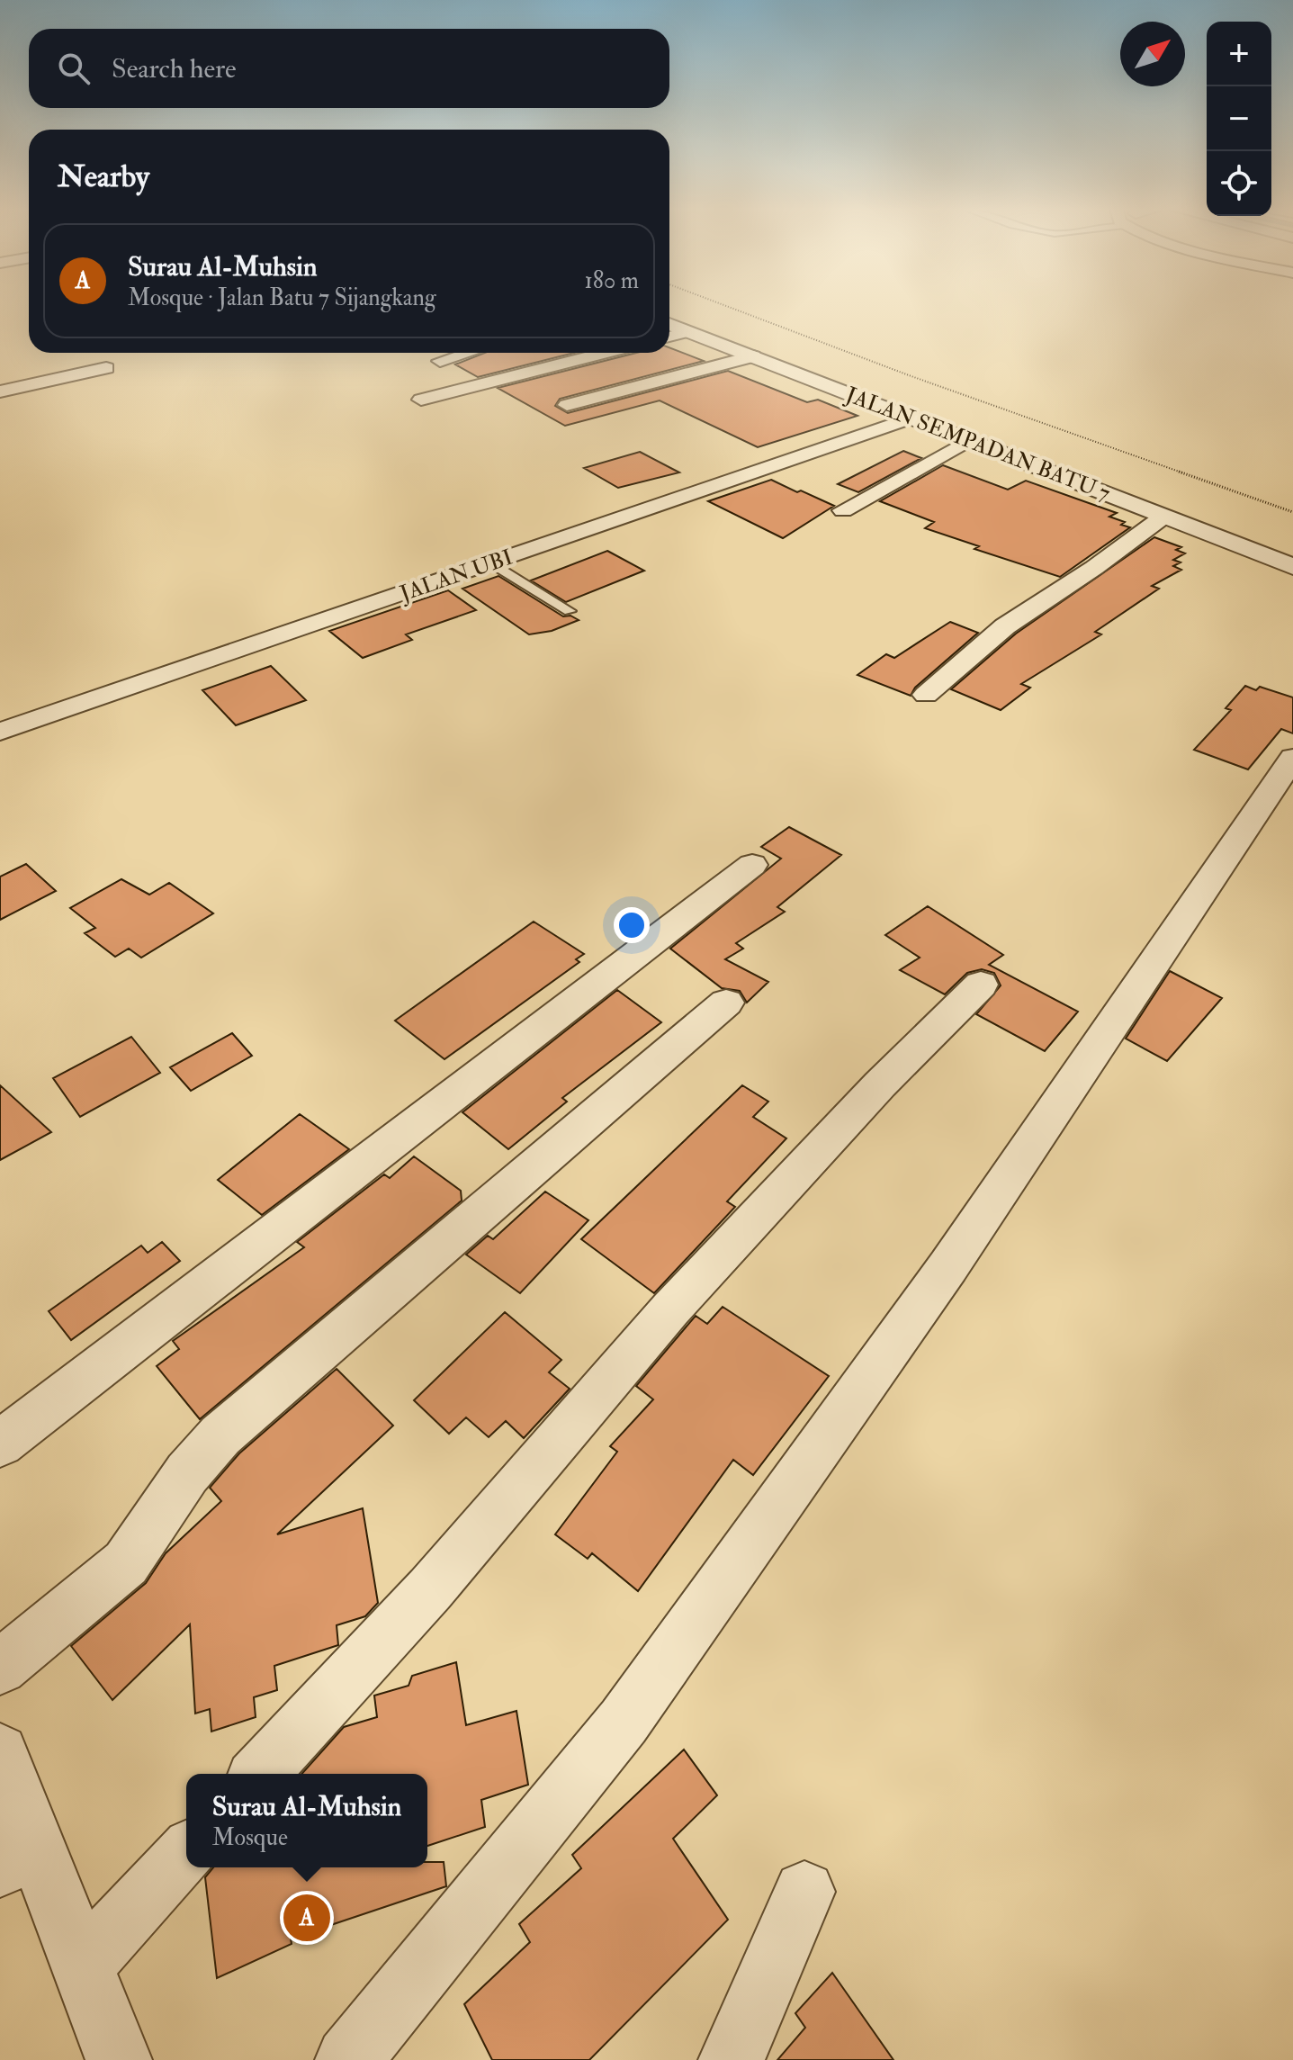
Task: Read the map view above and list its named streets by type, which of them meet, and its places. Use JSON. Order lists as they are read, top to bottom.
{
  "streets": {
    "street": ["JALAN SEMPADAN BATU 7", "JALAN UBI"]
  },
  "crossings": [
    ["JALAN SEMPADAN BATU 7", "JALAN UBI"]
  ],
  "north": "top right",
  "page": {
    "map_buttons": ["+", "−"],
    "search": "Search here",
    "heading": "Nearby",
    "list": [
      {
        "mark": "A",
        "name": "Surau Al-Muhsin",
        "note": "Mosque · Jalan Batu 7 Sijangkang",
        "value": "180 m"
      }
    ],
    "popup": ["Surau Al-Muhsin", "Mosque"],
    "pins": "A"
  }
}
